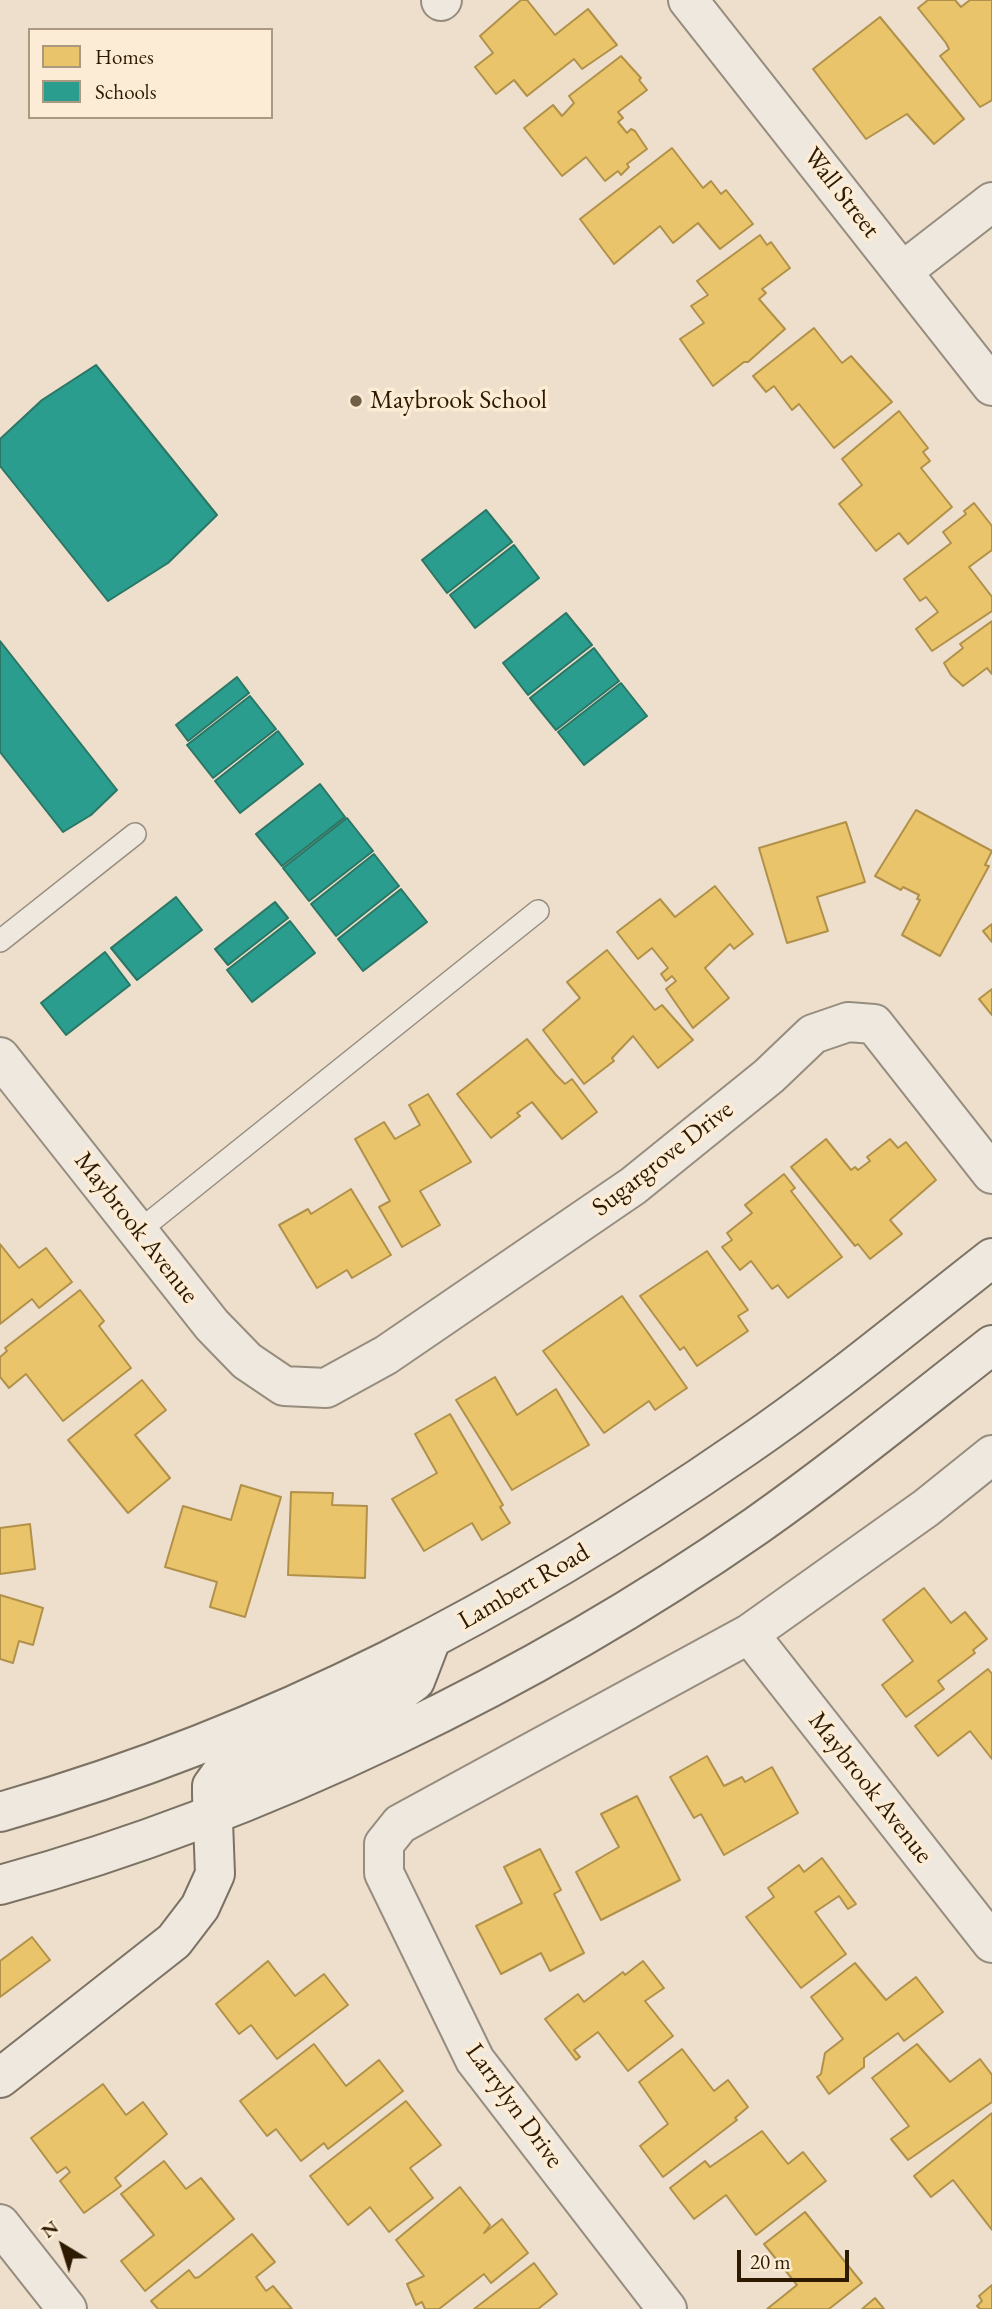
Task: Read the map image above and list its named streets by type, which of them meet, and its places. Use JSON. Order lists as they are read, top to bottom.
{
  "streets": {
    "street": [
      "Wall Street",
      "Sugargrove Drive",
      "Maybrook Avenue",
      "Lambert Road",
      "Larrylyn Drive"
    ]
  },
  "crossings": [
    ["Sugargrove Drive", "Maybrook Avenue"],
    ["Maybrook Avenue", "Larrylyn Drive"]
  ],
  "places": ["Maybrook School"],
  "legend": ["Homes", "Schools"],
  "scale_bar": "20 m",
  "north": "top left"
}
